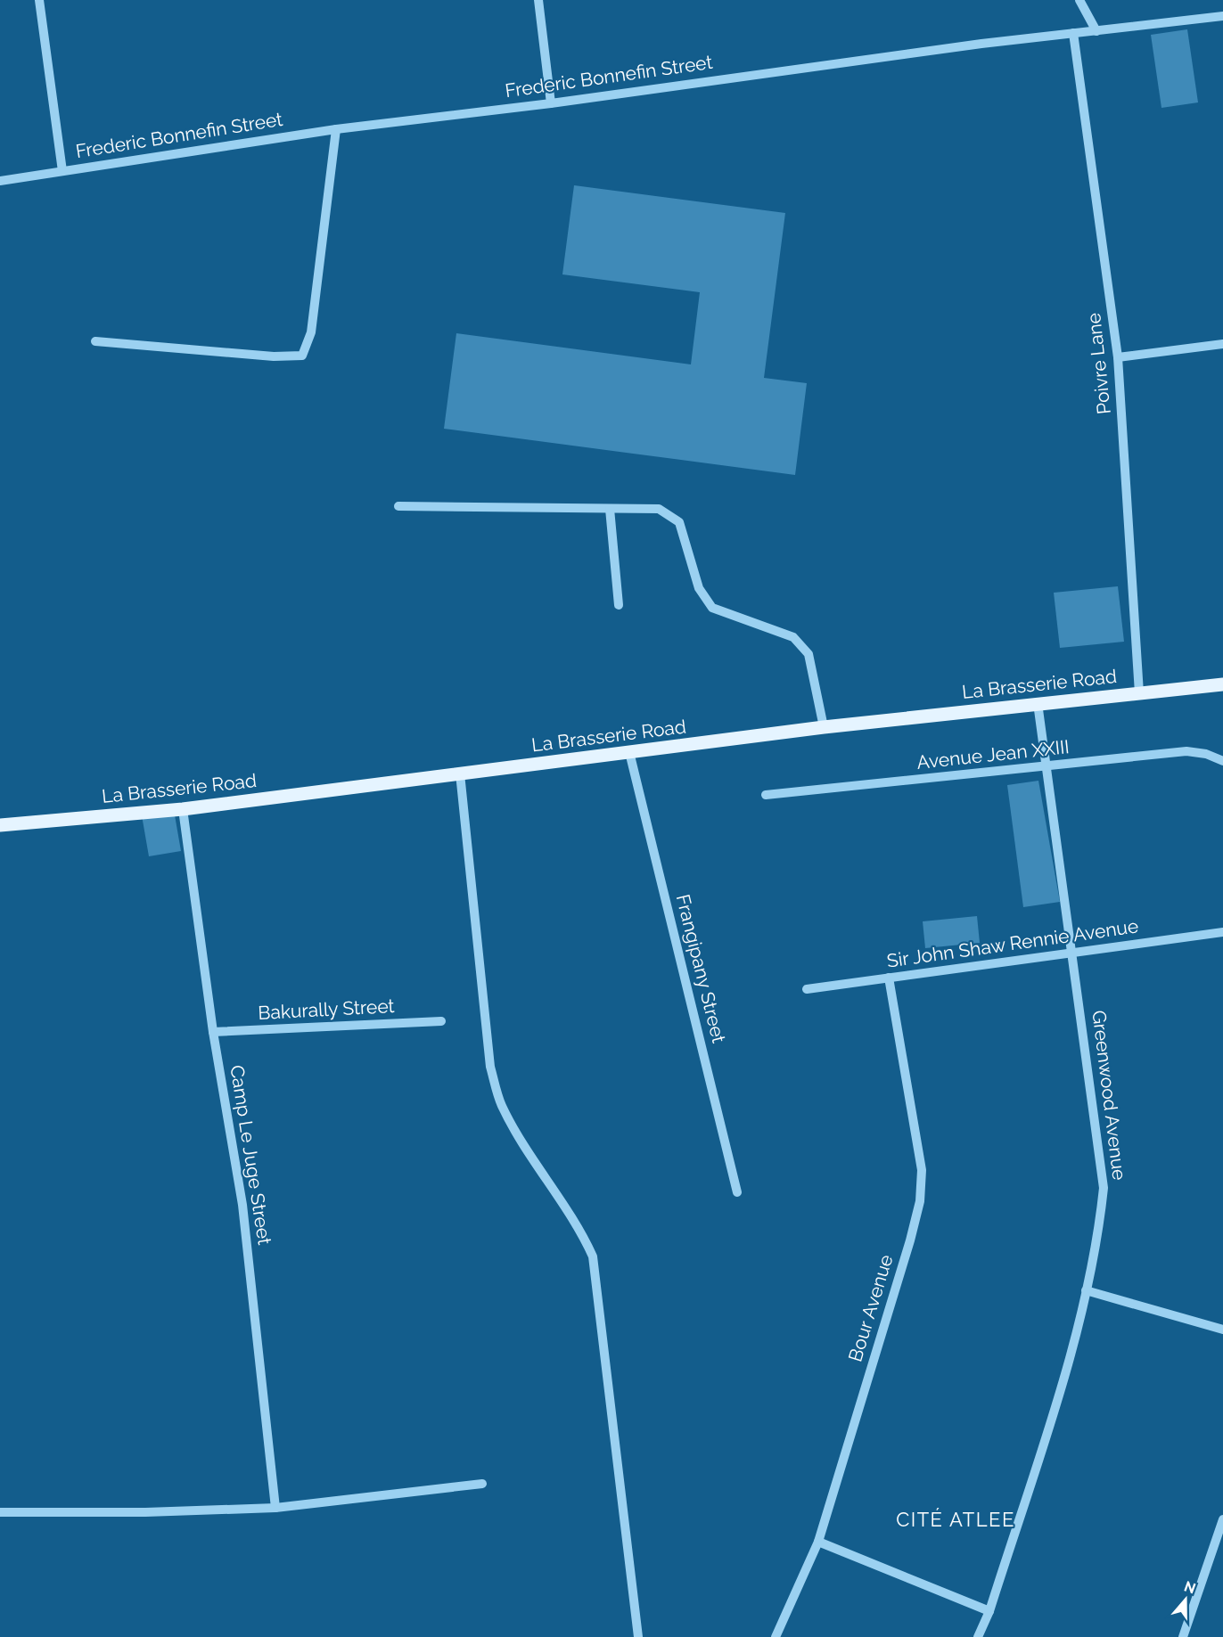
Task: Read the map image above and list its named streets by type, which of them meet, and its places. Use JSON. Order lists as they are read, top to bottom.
{
  "streets": {
    "main road": ["La Brasserie Road"],
    "street": [
      "Frederic Bonnefin Street",
      "Poivre Lane",
      "Avenue Jean XXIII",
      "Sir John Shaw Rennie Avenue",
      "Frangipany Street",
      "Bakurally Street",
      "Greenwood Avenue",
      "Camp Le Juge Street",
      "Bour Avenue"
    ]
  },
  "crossings": [
    ["Frederic Bonnefin Street", "Poivre Lane"],
    ["Poivre Lane", "La Brasserie Road"],
    ["La Brasserie Road", "Frangipany Street"],
    ["La Brasserie Road", "Greenwood Avenue"],
    ["La Brasserie Road", "Camp Le Juge Street"],
    ["Avenue Jean XXIII", "Greenwood Avenue"],
    ["Sir John Shaw Rennie Avenue", "Greenwood Avenue"],
    ["Sir John Shaw Rennie Avenue", "Bour Avenue"],
    ["Bakurally Street", "Camp Le Juge Street"]
  ],
  "districts": ["CITÉ ATLEE"],
  "north": "top"
}
